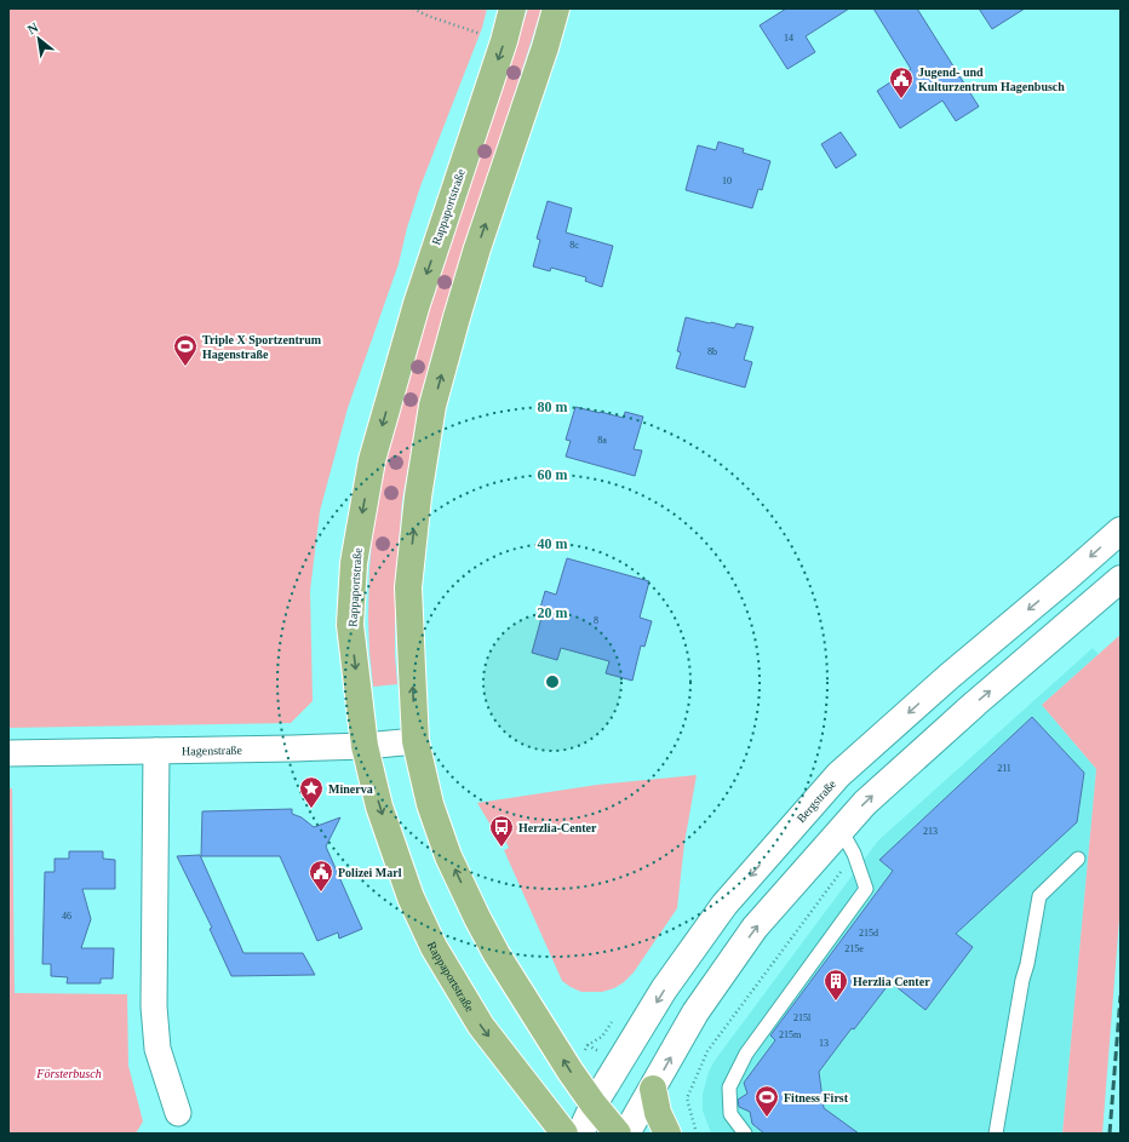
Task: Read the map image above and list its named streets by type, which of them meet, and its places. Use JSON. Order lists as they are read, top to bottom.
{
  "streets": {
    "main road": ["Rappaportstraße", "Bergstraße"],
    "street": ["Hagenstraße"]
  },
  "crossings": [
    ["Rappaportstraße", "Hagenstraße"]
  ],
  "parks": ["Försterbusch"],
  "places": {
    "public building": ["Jugend- und Kulturzentrum Hagenbusch", "Polizei Marl"],
    "sports": ["Triple X Sportzentrum Hagenstraße", "Fitness First"],
    "place": ["Minerva"],
    "bus stop": ["Herzlia-Center"],
    "building": ["Herzlia Center"]
  },
  "house_numbers": [
    "14",
    "10",
    "8c",
    "8b",
    "8a",
    "8",
    "211",
    "213",
    "46",
    "215d",
    "215e",
    "215l",
    "215m",
    "13"
  ],
  "north": "top left",
  "rings": [
    "80 m",
    "60 m",
    "40 m",
    "20 m"
  ]
}
